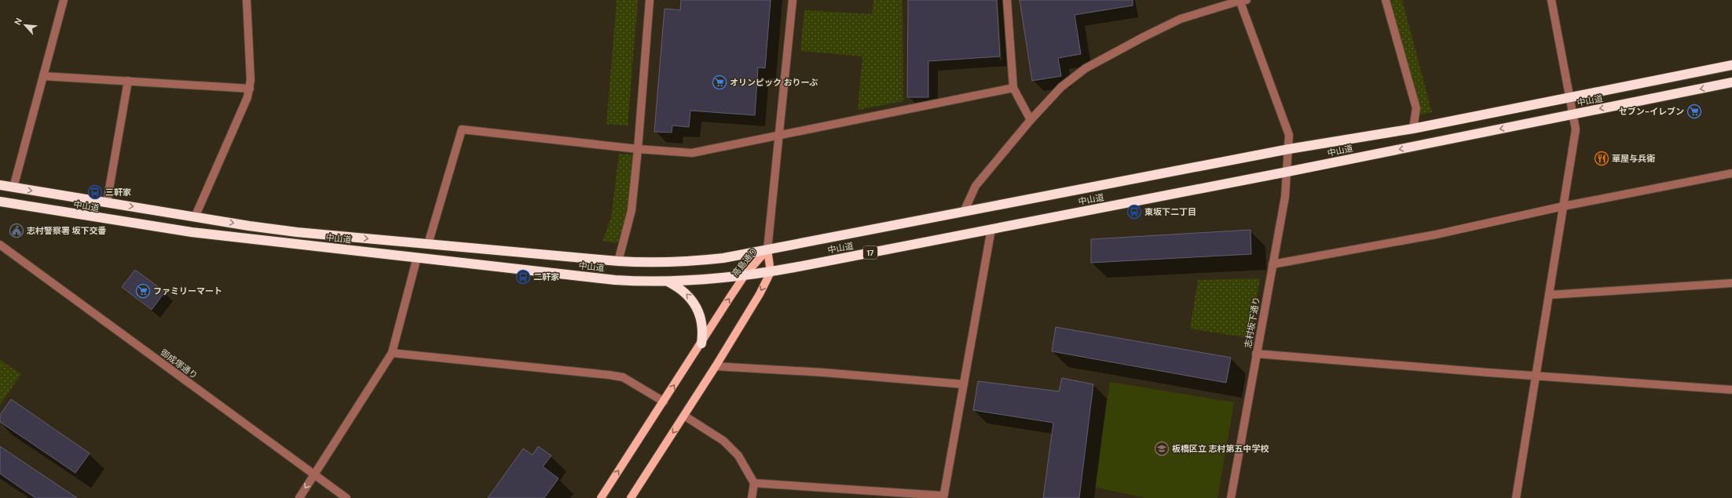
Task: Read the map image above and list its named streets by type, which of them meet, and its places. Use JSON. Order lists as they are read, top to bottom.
{
  "streets": {
    "highway": ["中山道", "17"],
    "main road": ["高島通り"],
    "street": ["志村坂下通り", "御成塚通り"]
  },
  "crossings": [
    ["中山道", "高島通り"],
    ["中山道", "志村坂下通り"]
  ],
  "places": {
    "supermarket": ["オリンピック おりーぶ", "セブン-イレブン", "ファミリーマート"],
    "restaurant": ["華屋与兵衛"],
    "bus stop": ["三軒家", "東坂下二丁目", "二軒家"],
    "public building": ["志村警察署 坂下交番"],
    "school or university": ["板橋区立 志村第五中学校"]
  },
  "north": "top left"
}
